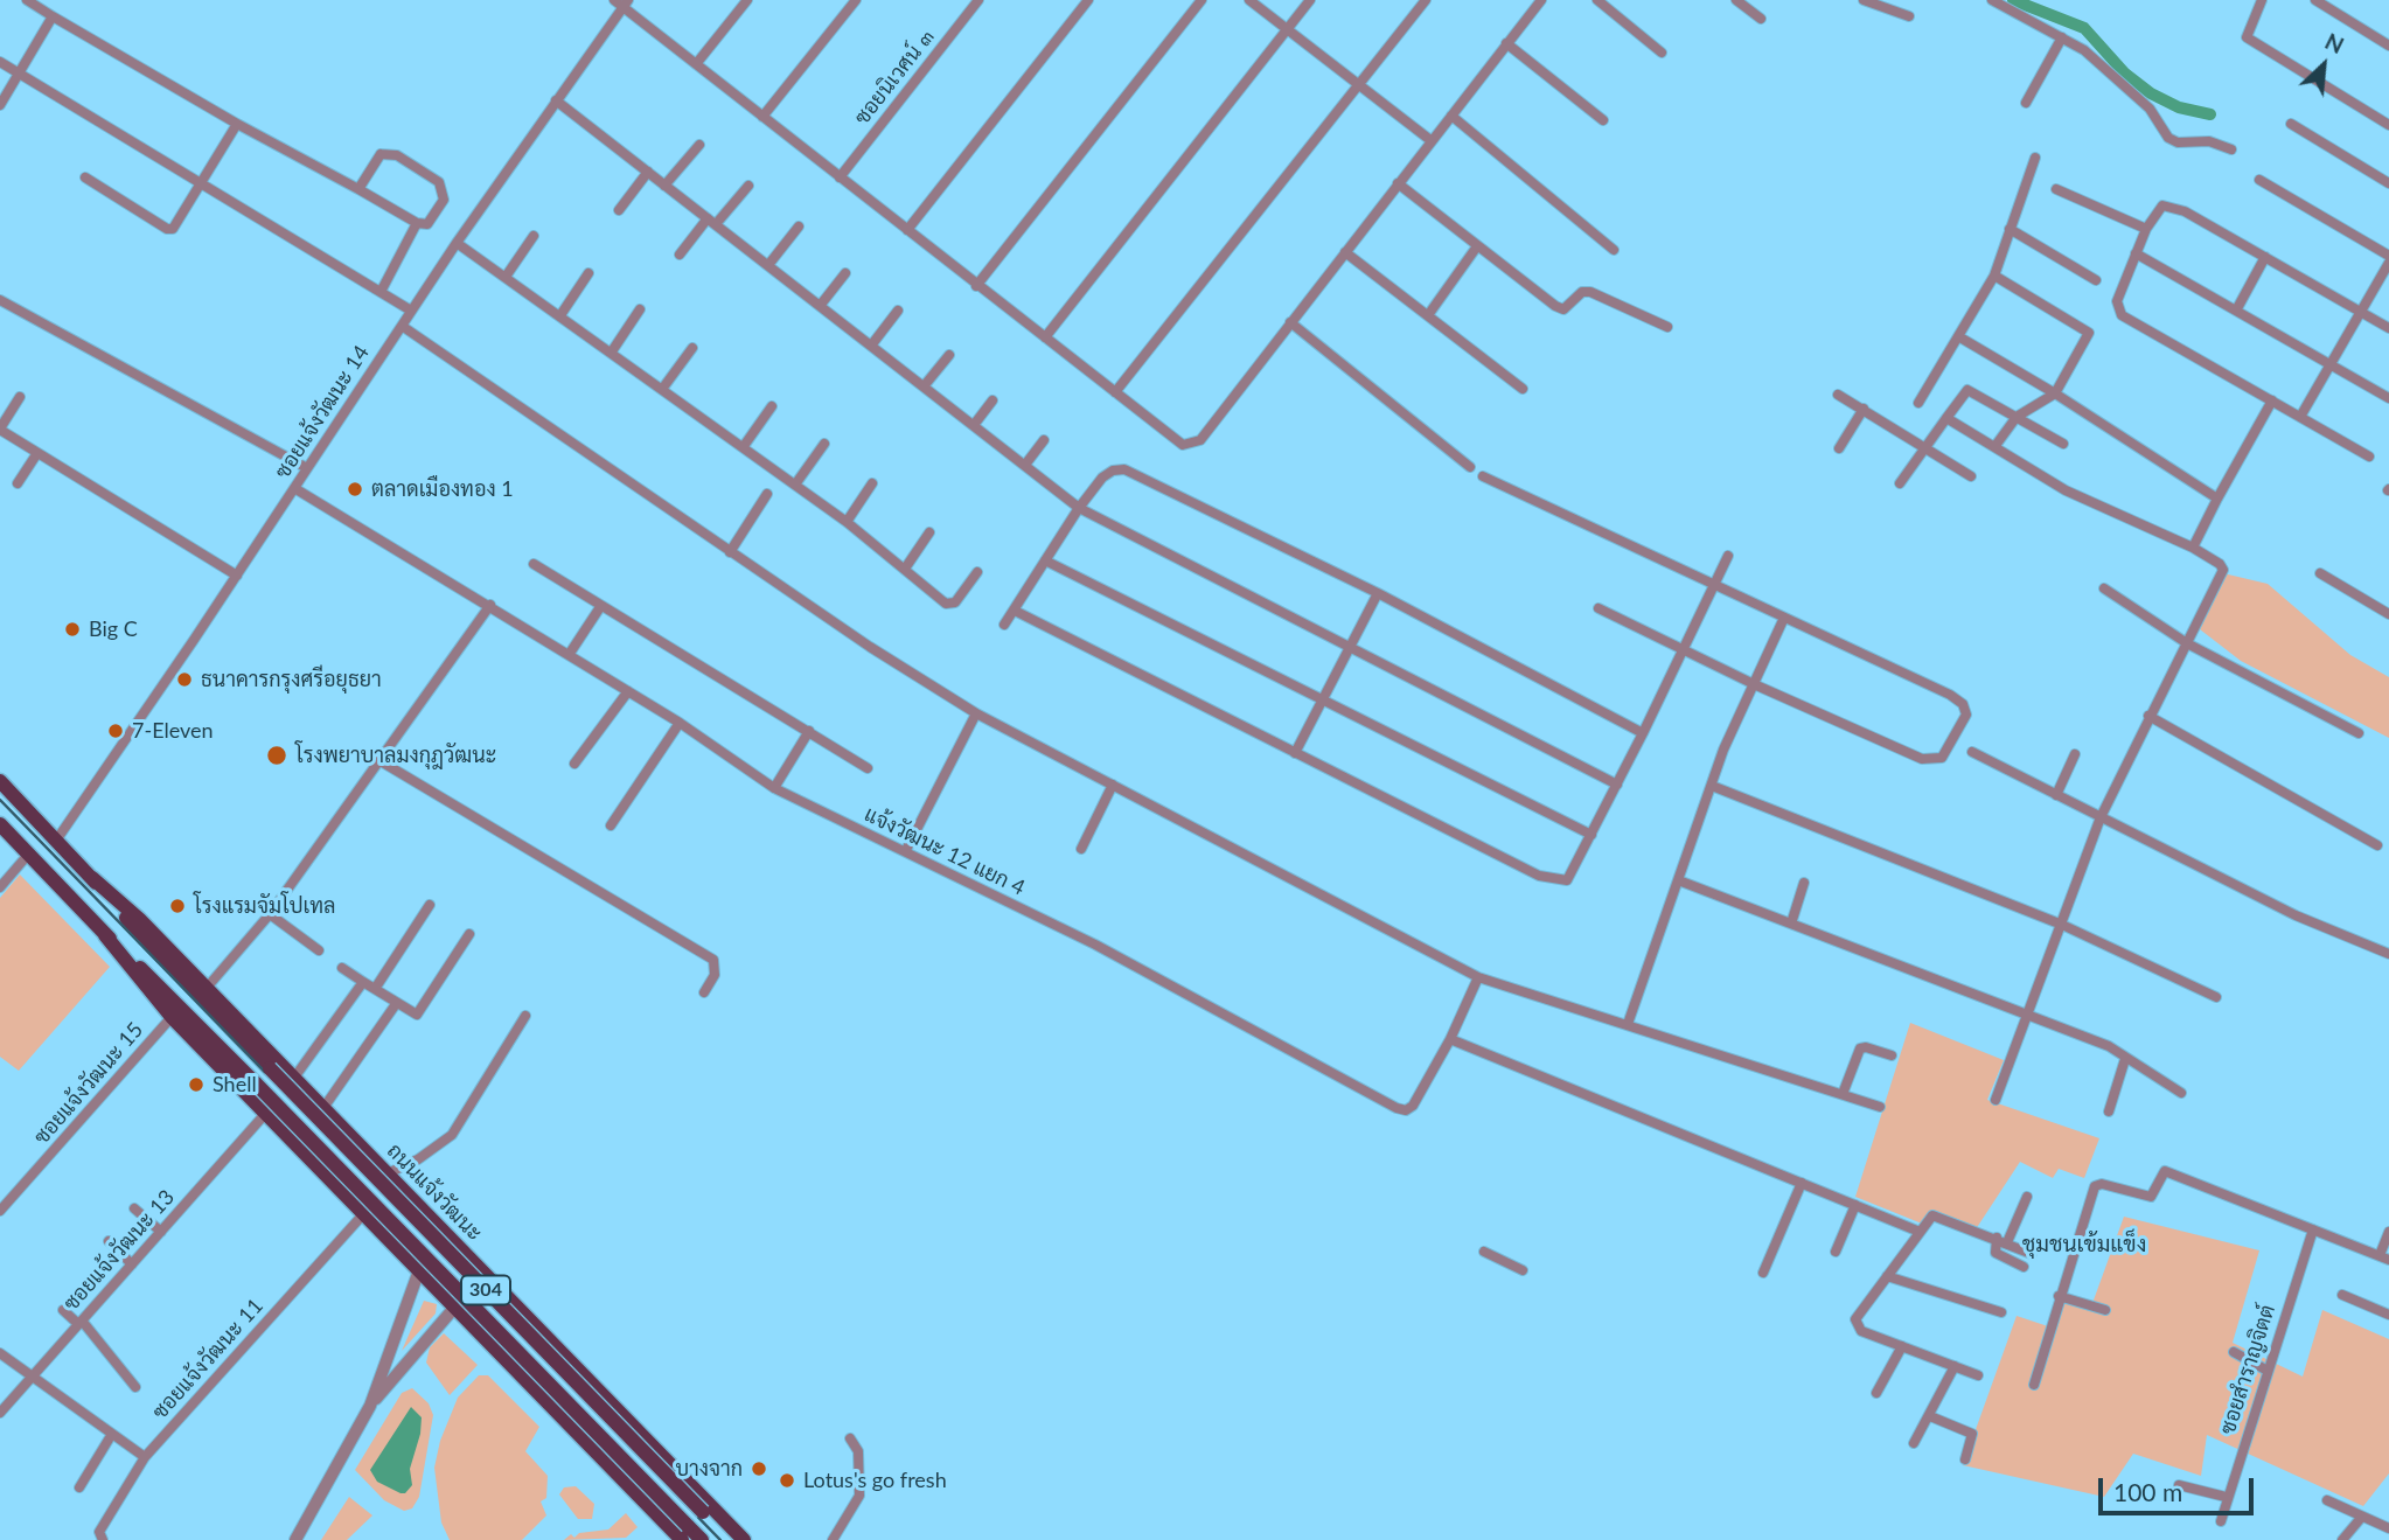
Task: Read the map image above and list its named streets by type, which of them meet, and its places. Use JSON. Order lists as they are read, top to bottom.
{
  "streets": {
    "main road": ["ถนนแจ้งวัฒนะ", "304"],
    "street": [
      "ซอยนิเวศน์ ๓",
      "ซอยแจ้งวัฒนะ 14",
      "แจ้งวัฒนะ 12 แยก 4",
      "ซอยแจ้งวัฒนะ 15",
      "ซอยแจ้งวัฒนะ 13",
      "ซอยแจ้งวัฒนะ 11",
      "ซอยสำราญจิตต์"
    ]
  },
  "crossings": [
    ["ซอยแจ้งวัฒนะ 14", "แจ้งวัฒนะ 12 แยก 4"],
    ["ซอยแจ้งวัฒนะ 14", "ถนนแจ้งวัฒนะ"],
    ["ซอยแจ้งวัฒนะ 15", "304"],
    ["ซอยแจ้งวัฒนะ 13", "304"],
    ["304", "ซอยแจ้งวัฒนะ 11"]
  ],
  "districts": ["ชุมชนเข้มแข็ง"],
  "places": [
    "ตลาดเมืองทอง 1",
    "Big C",
    "ธนาคารกรุงศรีอยุธยา",
    "7-Eleven",
    "โรงพยาบาลมงกุฎวัฒนะ",
    "โรงแรมจัมโปเทล",
    "Shell",
    "บางจาก",
    "Lotus's go fresh"
  ],
  "scale_bar": "100 m",
  "north": "top right"
}
